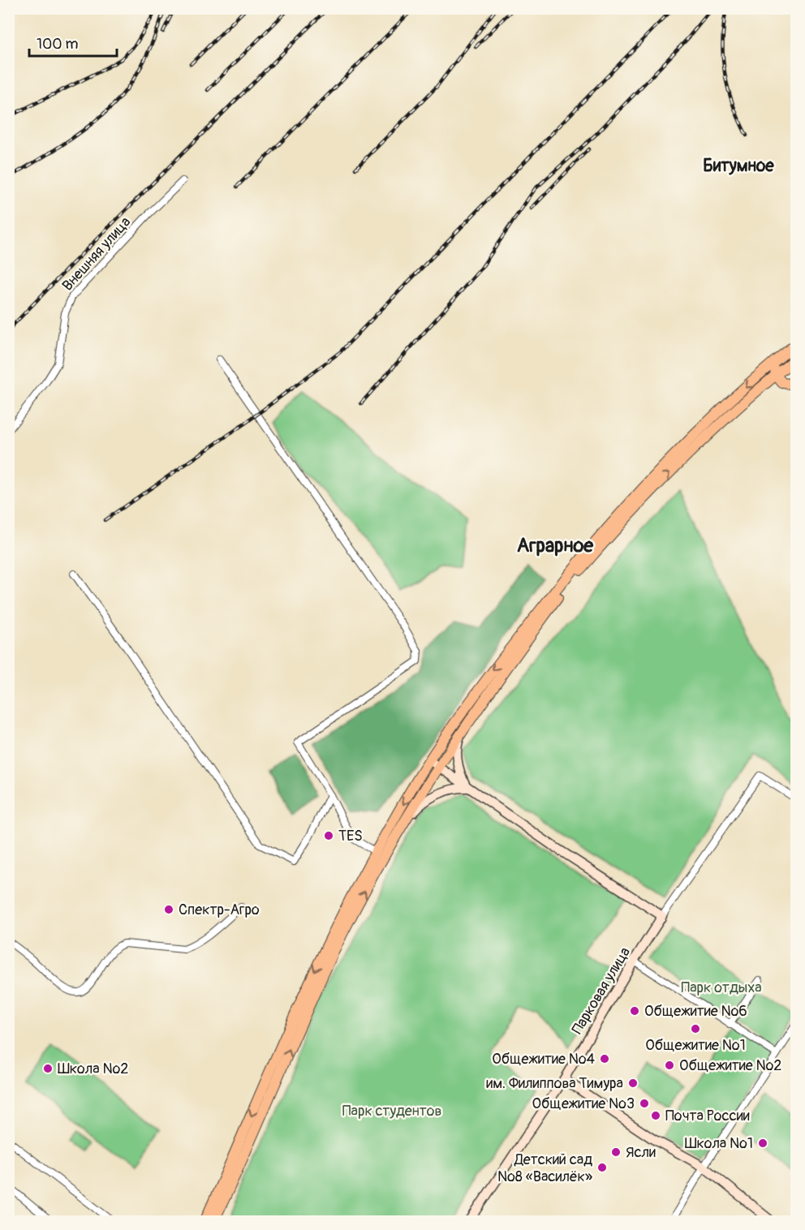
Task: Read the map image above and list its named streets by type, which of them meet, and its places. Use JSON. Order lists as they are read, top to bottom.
{
  "streets": {
    "street": ["Внешняя улица", "Парковая улица"]
  },
  "districts": ["Битумное", "Аграрное"],
  "parks": ["Парк отдыха", "Парк студентов"],
  "places": [
    "TES",
    "Спектр-Агро",
    "Общежитие №6",
    "Общежитие №1",
    "Общежитие №4",
    "Общежитие №2",
    "Школа №2",
    "им. Филиппова Тимура",
    "Общежитие №3",
    "Почта России",
    "Школа №1",
    "Ясли",
    "Детский сад №8 «Василёк»"
  ],
  "scale_bar": "100 m"
}
